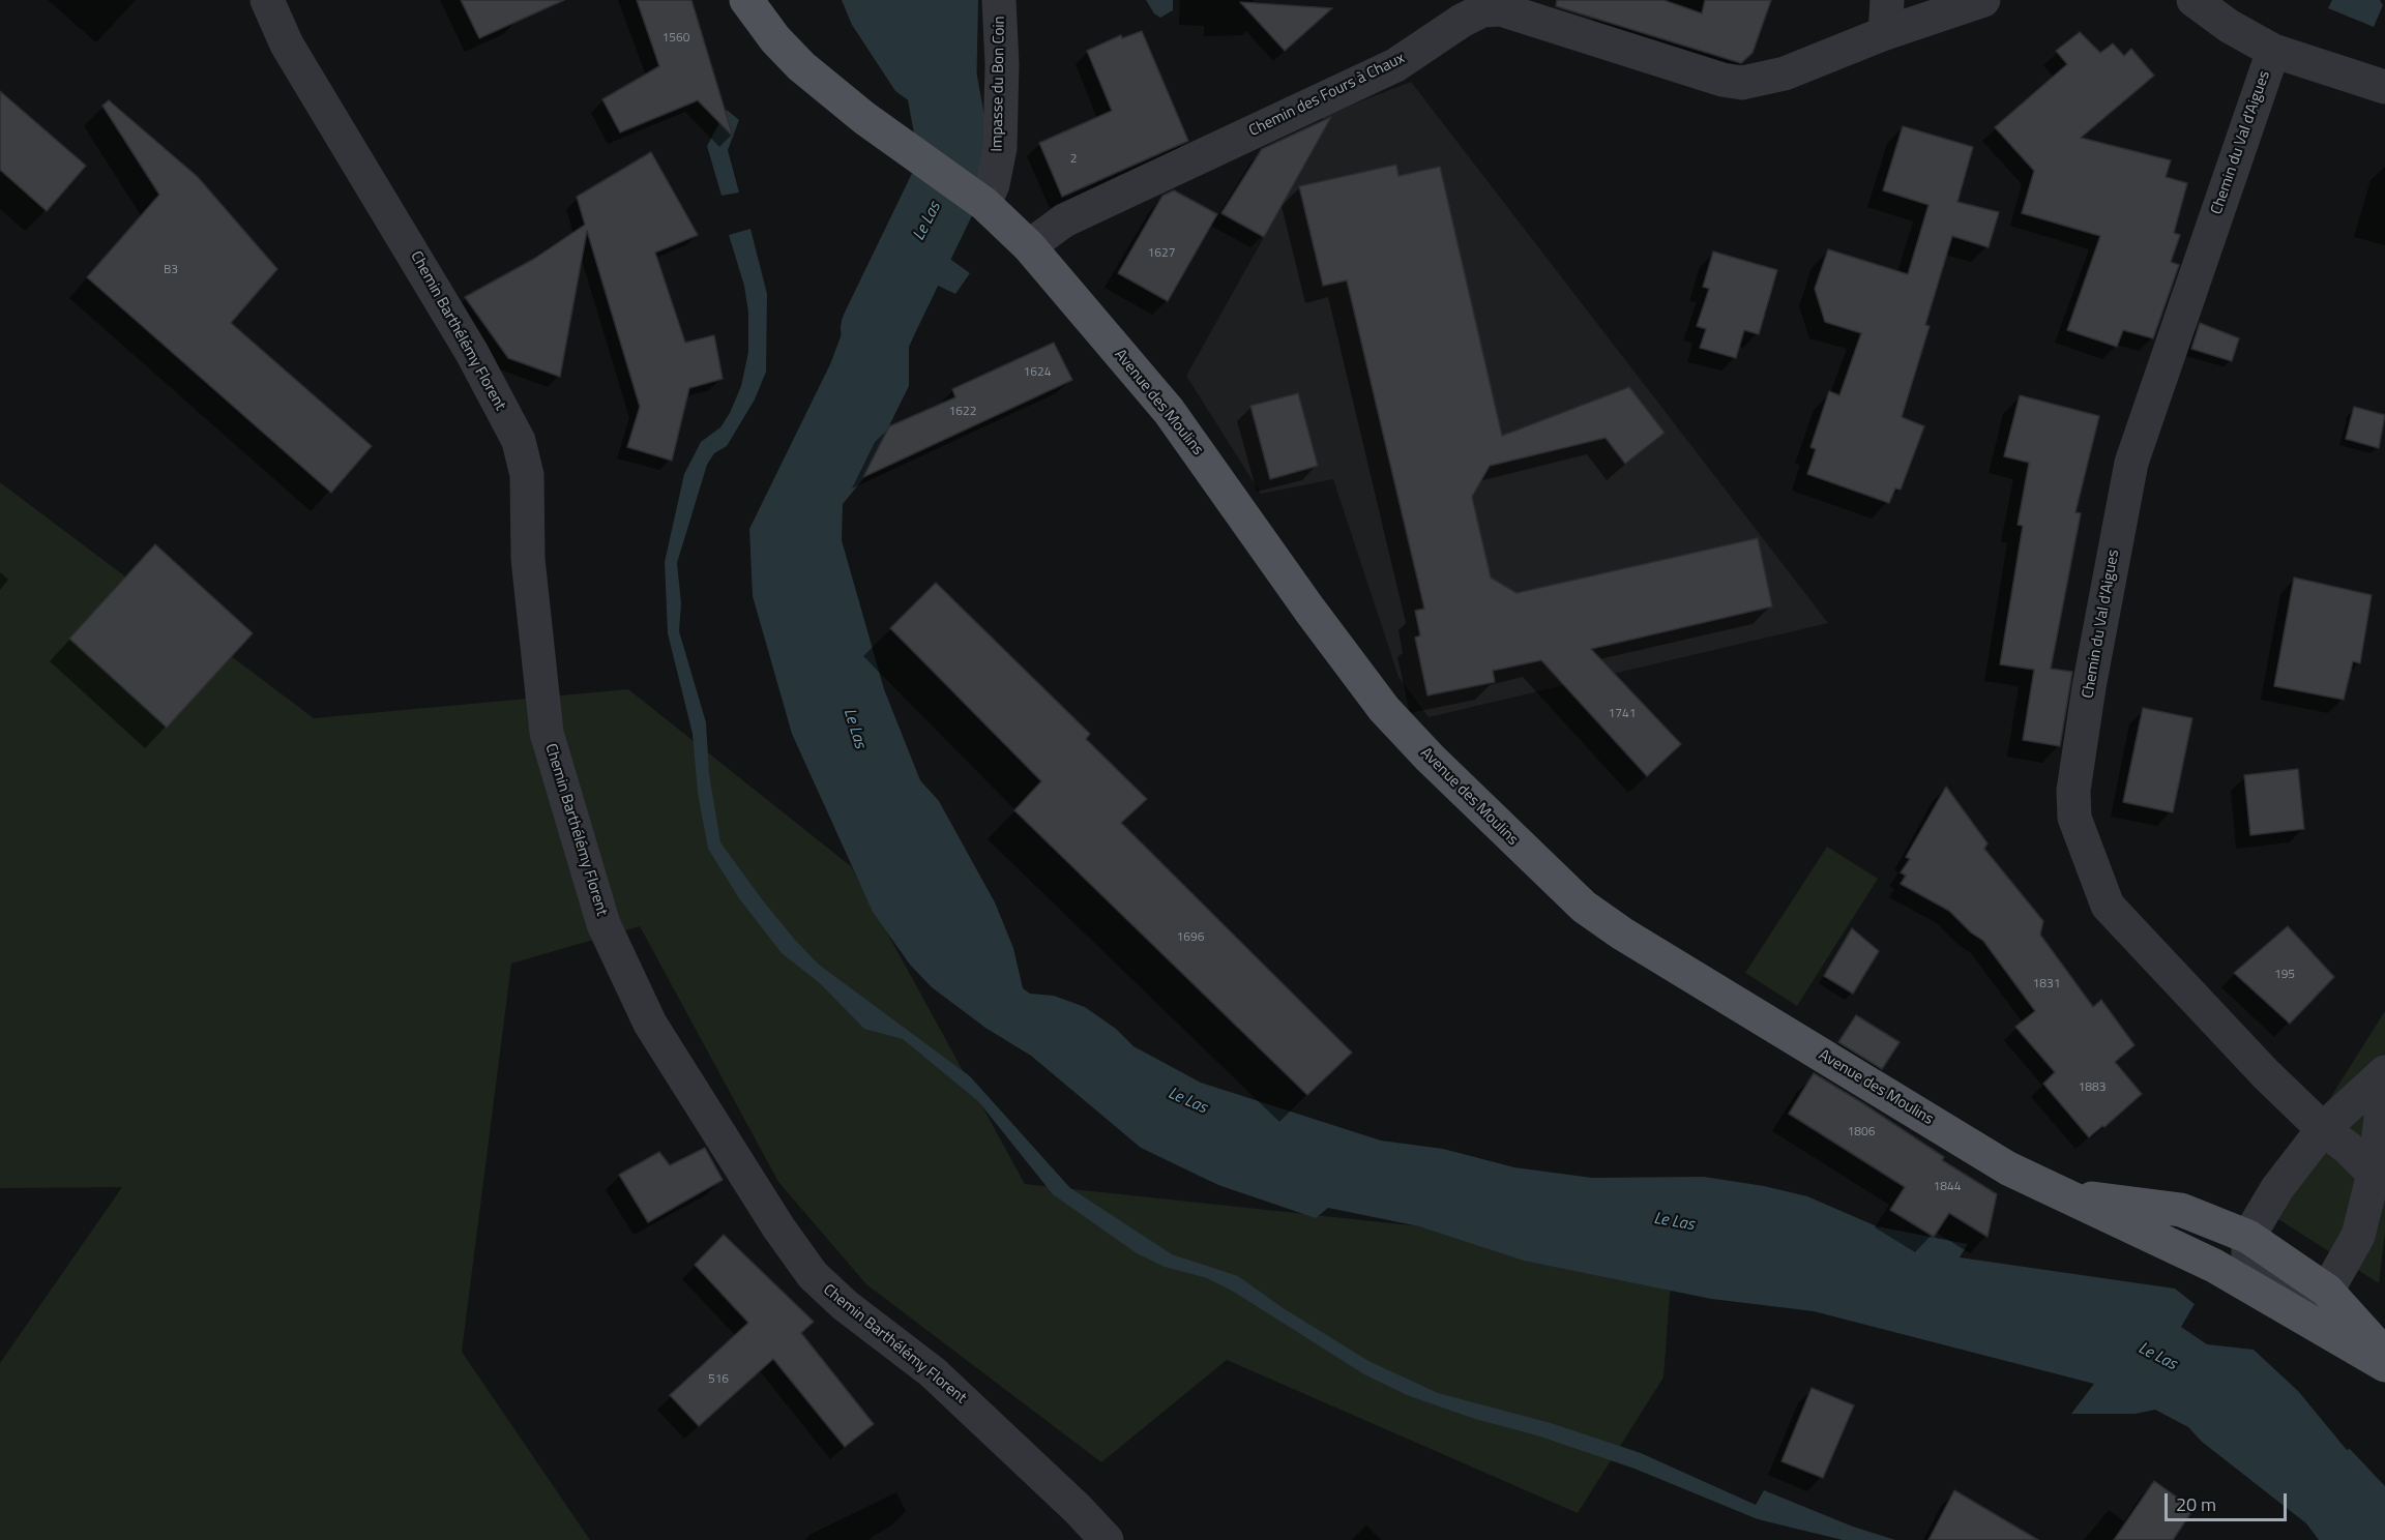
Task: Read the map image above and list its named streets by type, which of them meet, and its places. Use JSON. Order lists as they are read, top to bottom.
{
  "streets": {
    "main road": ["Avenue des Moulins"],
    "street": [
      "Impasse du Bon Coin",
      "Chemin des Fours à Chaux",
      "Chemin du Val d'Aigues",
      "Chemin Barthélémy Florent"
    ]
  },
  "crossings": [
    ["Impasse du Bon Coin", "Avenue des Moulins"],
    ["Chemin des Fours à Chaux", "Avenue des Moulins"]
  ],
  "water": ["Le Las"],
  "house_numbers": [
    "1560",
    "2",
    "1627",
    "B3",
    "1624",
    "1622",
    "1741",
    "1696",
    "195",
    "1831",
    "1883",
    "1806",
    "1844",
    "516"
  ],
  "scale_bar": "20 m"
}
